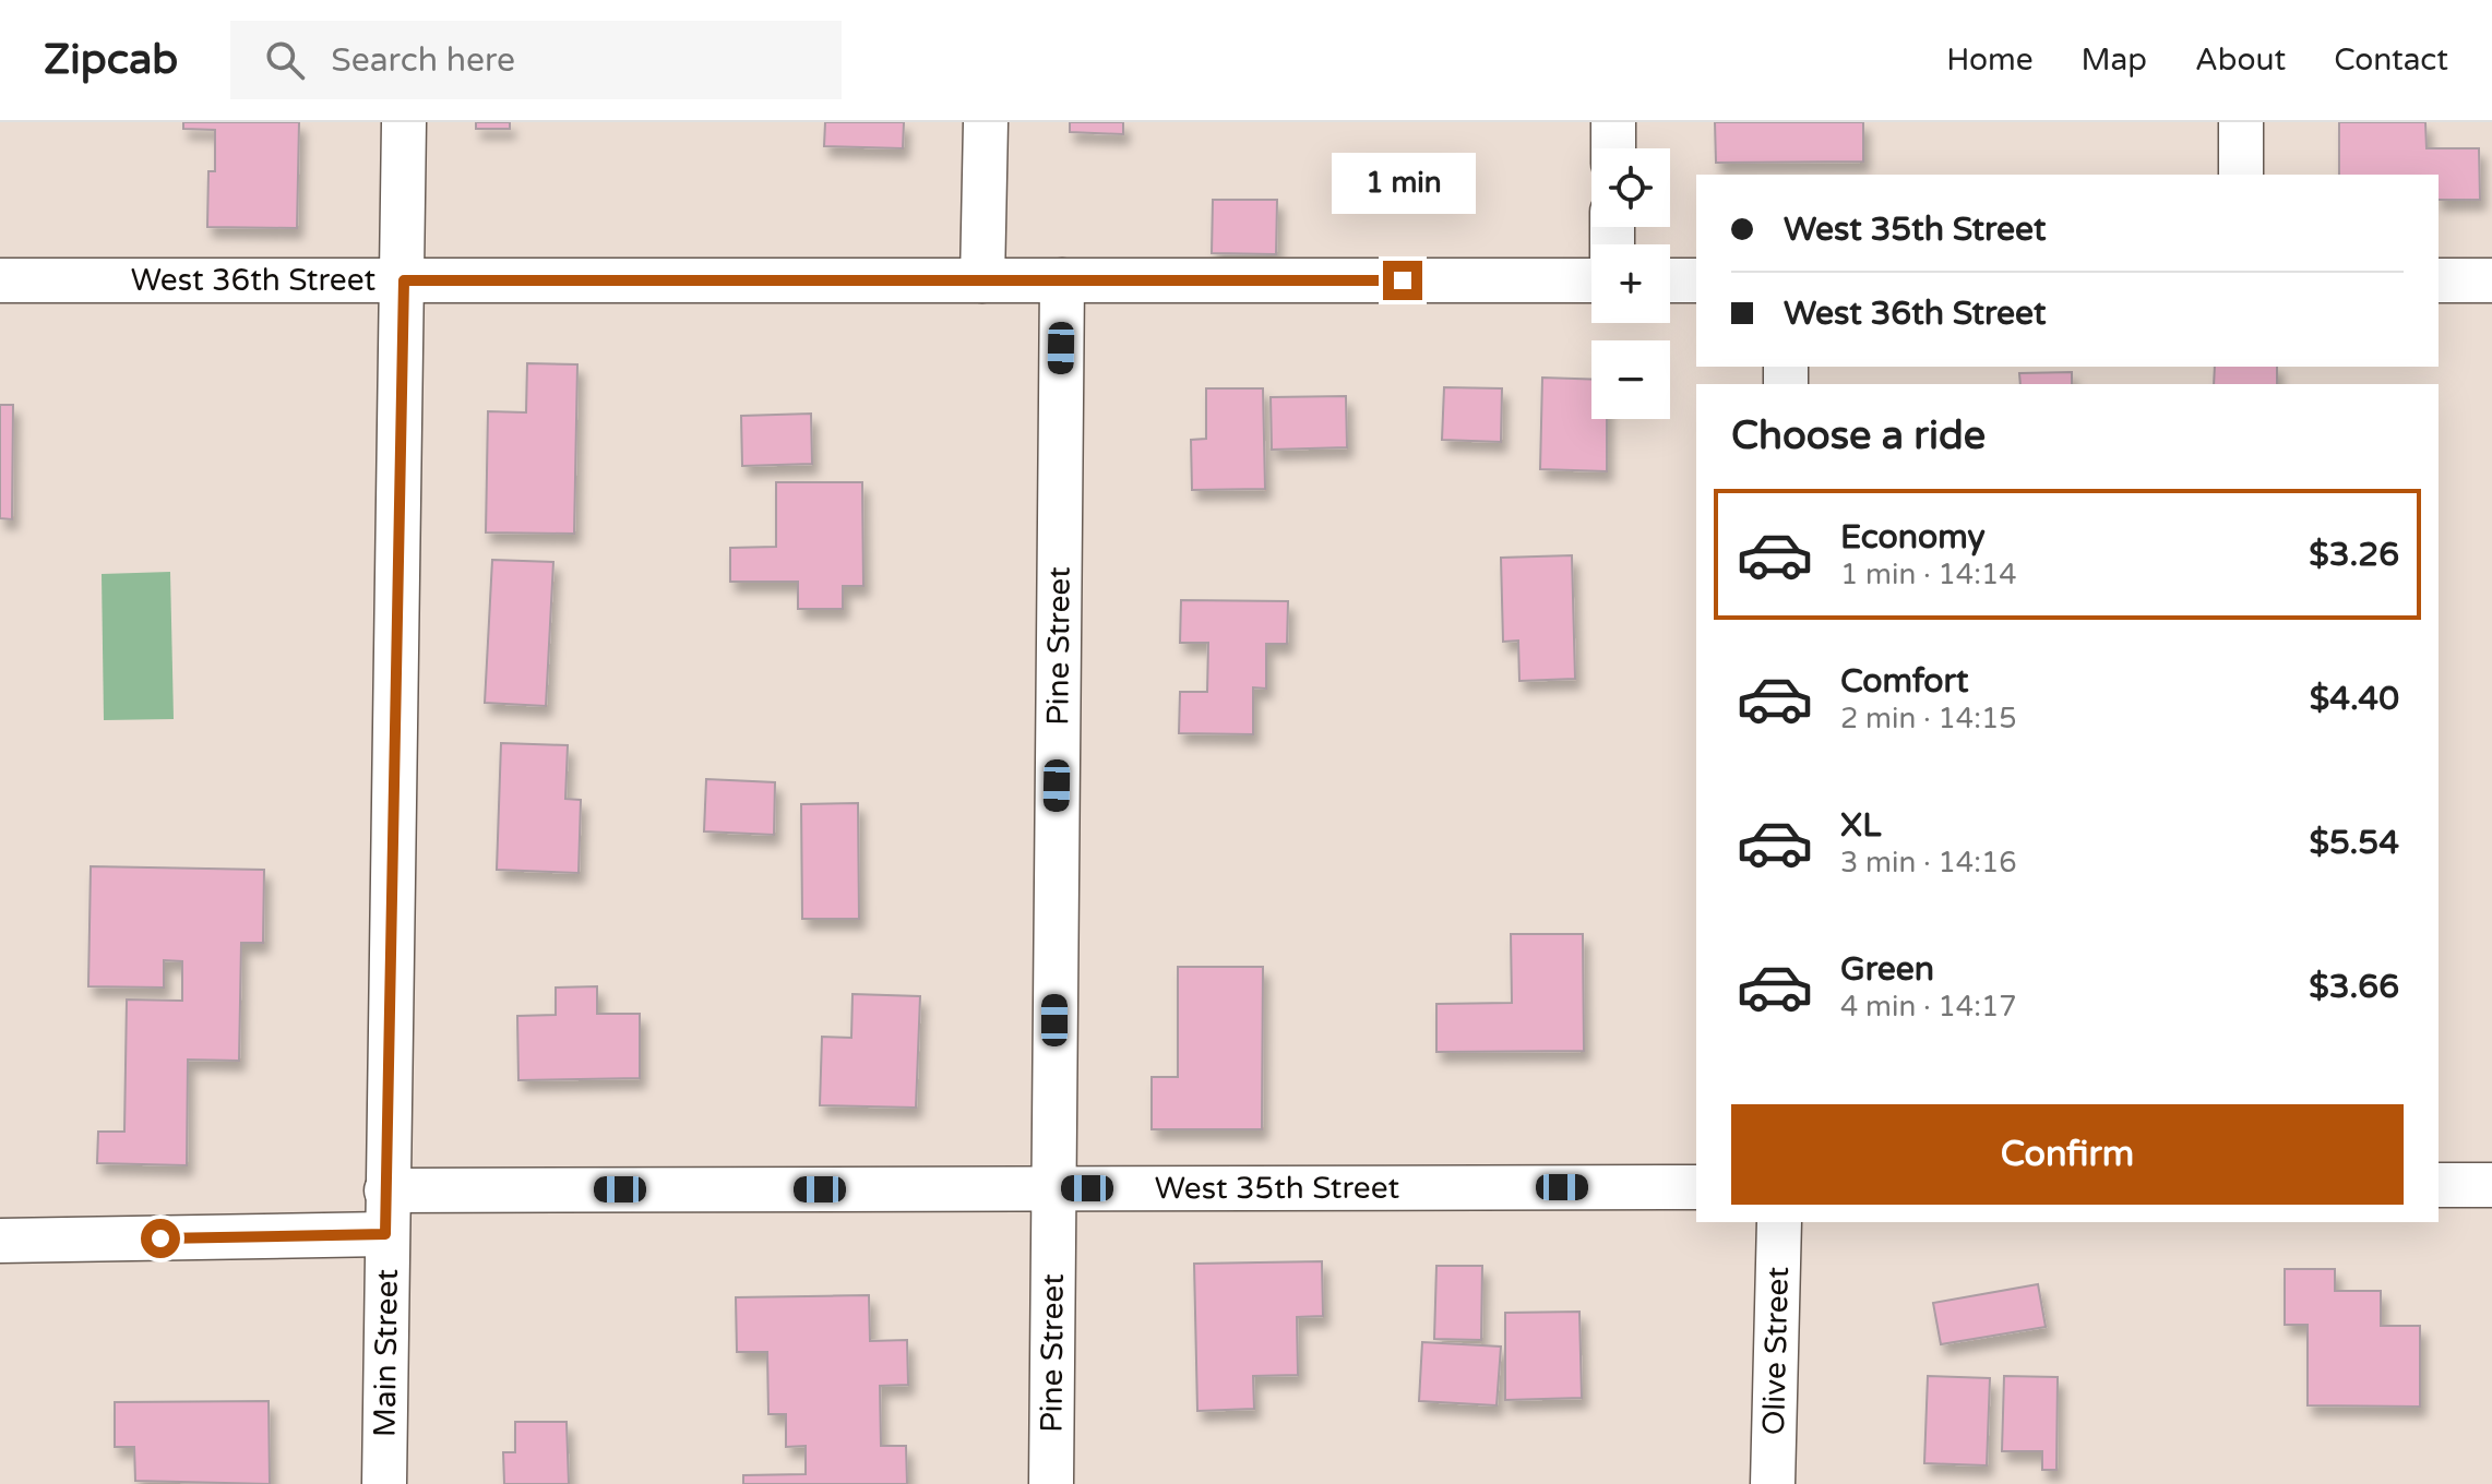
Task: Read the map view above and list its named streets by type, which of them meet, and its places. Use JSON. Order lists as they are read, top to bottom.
{
  "streets": {
    "street": [
      "West 36th Street",
      "Pine Street",
      "West 35th Street",
      "Olive Street",
      "Main Street"
    ]
  },
  "crossings": [
    ["West 36th Street", "Pine Street"],
    ["West 36th Street", "Main Street"],
    ["Pine Street", "West 35th Street"],
    ["West 35th Street", "Main Street"]
  ],
  "page": {
    "header": "Zipcab",
    "search": "Search here",
    "nav": [
      "Home",
      "Map",
      "About",
      "Contact"
    ],
    "map_buttons": ["+", "−"],
    "bubble": "1 min",
    "banner": ["West 35th Street", "West 36th Street"],
    "heading": "Choose a ride",
    "list": [
      {
        "name": "Economy",
        "note": "1 min · 14:14",
        "value": "$3.26"
      },
      {
        "name": "Comfort",
        "note": "2 min · 14:15",
        "value": "$4.40"
      },
      {
        "name": "XL",
        "note": "3 min · 14:16",
        "value": "$5.54"
      },
      {
        "name": "Green",
        "note": "4 min · 14:17",
        "value": "$3.66"
      }
    ],
    "buttons": "Confirm"
  }
}
